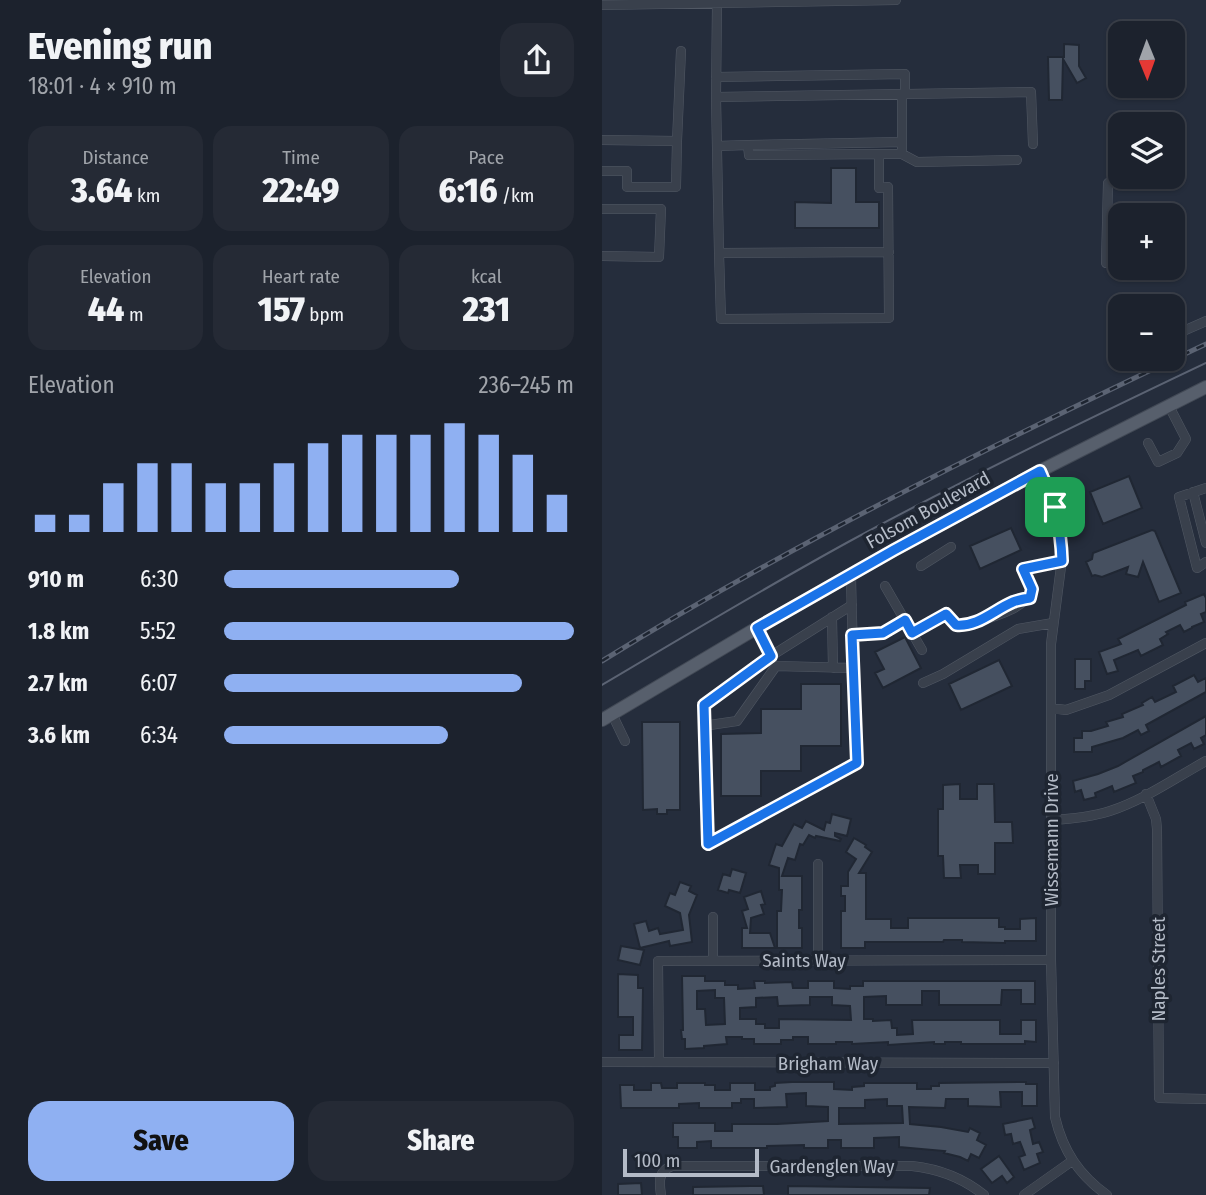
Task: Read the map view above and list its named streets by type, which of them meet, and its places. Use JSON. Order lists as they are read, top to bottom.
{
  "streets": {
    "main road": ["Folsom Boulevard"],
    "street": [
      "Wissemann Drive",
      "Saints Way",
      "Naples Street",
      "Brigham Way",
      "Gardenglen Way"
    ]
  },
  "crossings": [
    ["Folsom Boulevard", "Wissemann Drive"],
    ["Wissemann Drive", "Saints Way"],
    ["Wissemann Drive", "Brigham Way"],
    ["Saints Way", "Brigham Way"]
  ],
  "scale_bar": "100 m",
  "north": "bottom",
  "page": {
    "heading": ["Evening run", "18:01 · 4 × 910 m"],
    "map_buttons": ["+", "−"],
    "stats": [
      ["Distance", "3.64 km"],
      ["Time", "22:49"],
      ["Pace", "6:16 /km"],
      ["Elevation", "44 m"],
      ["Heart rate", "157 bpm"],
      ["kcal", "231"]
    ],
    "chart": ["Elevation", "236–245 m"],
    "list": [
      {
        "name": "910 m",
        "note": "6:30"
      },
      {
        "name": "1.8 km",
        "note": "5:52"
      },
      {
        "name": "2.7 km",
        "note": "6:07"
      },
      {
        "name": "3.6 km",
        "note": "6:34"
      }
    ],
    "buttons": ["Save", "Share"],
    "scale": "100 m"
  }
}
